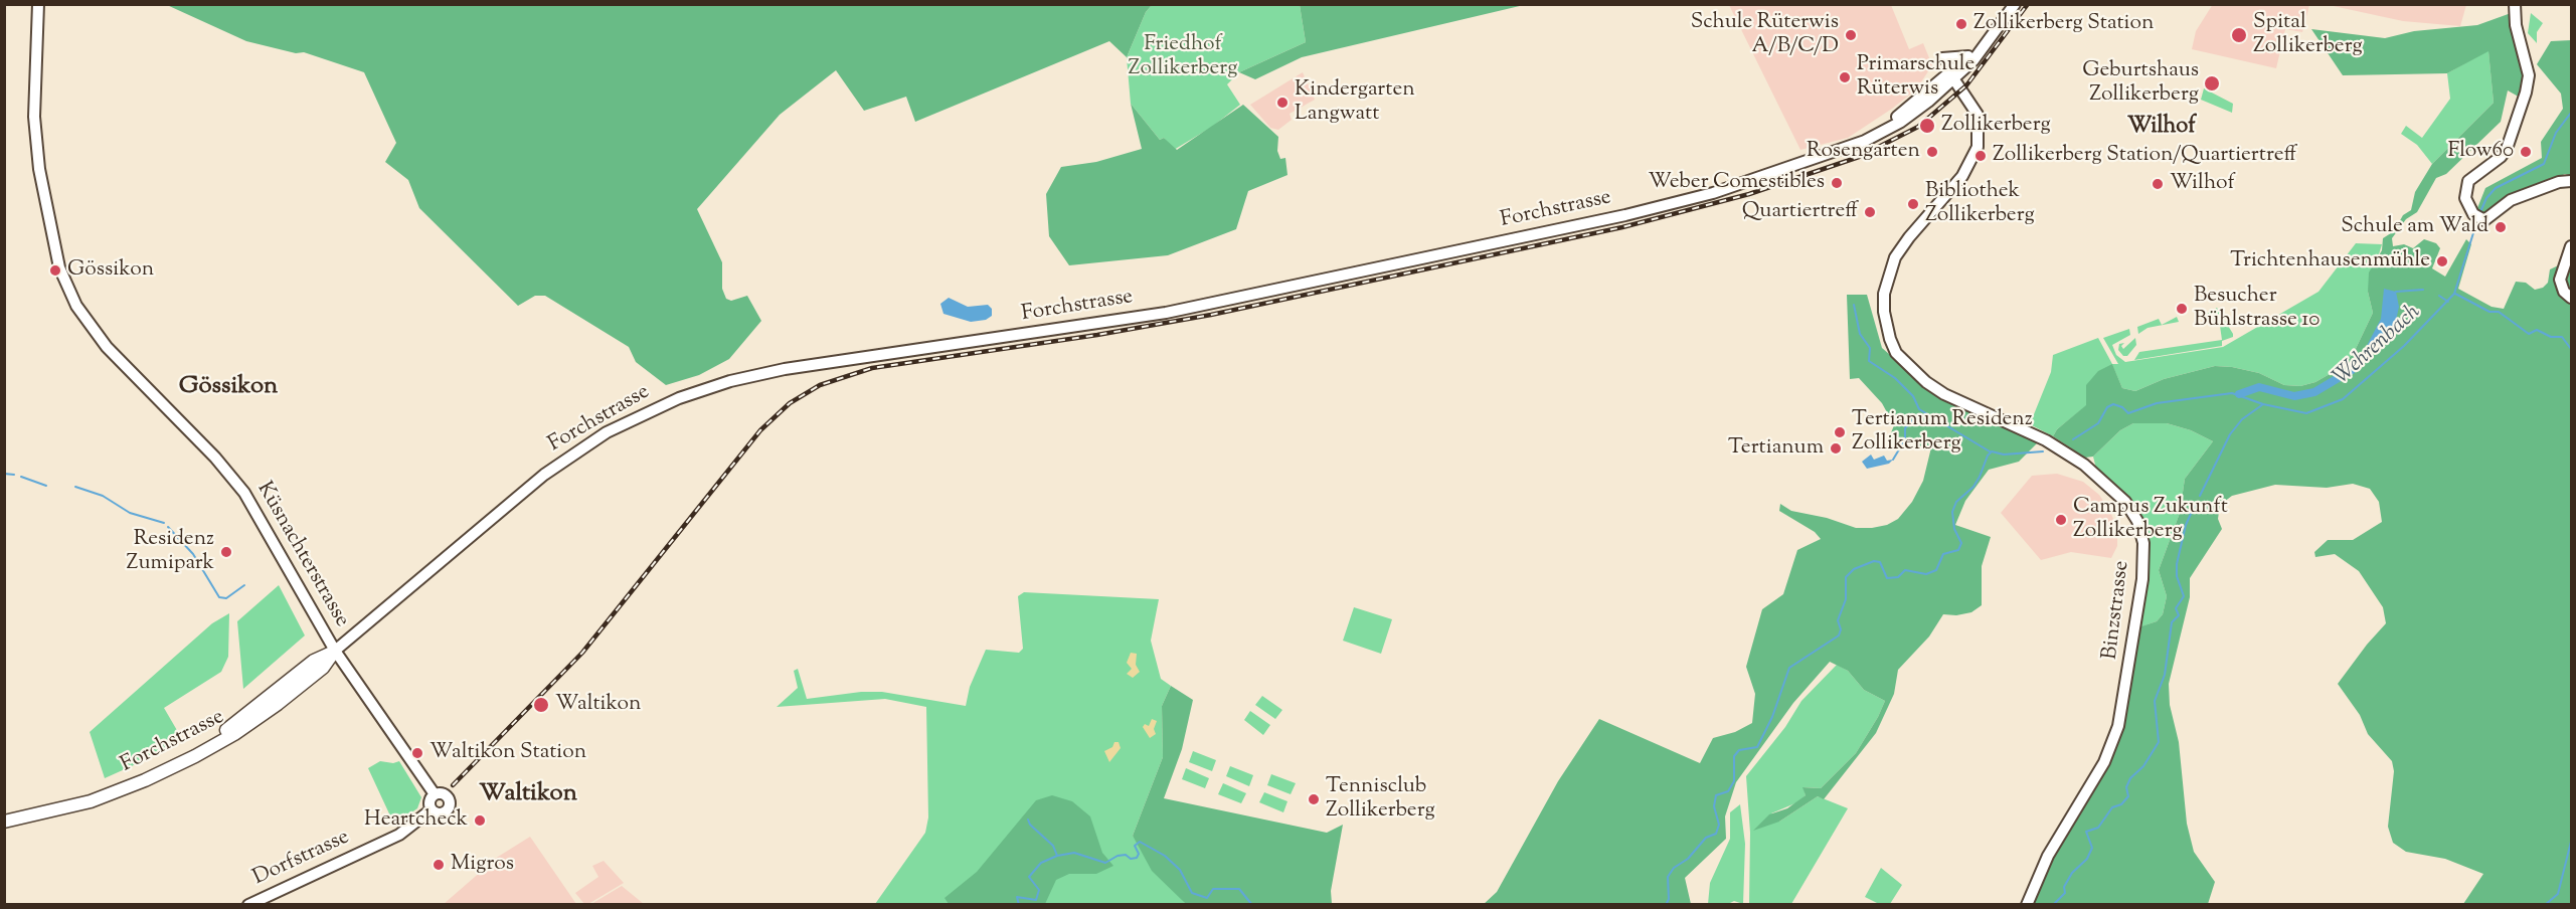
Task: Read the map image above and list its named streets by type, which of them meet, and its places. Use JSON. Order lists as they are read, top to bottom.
{
  "streets": {
    "highway": ["Forchstrasse"],
    "main road": ["Küsnachterstrasse", "Binzstrasse", "Dorfstrasse"]
  },
  "crossings": [
    ["Forchstrasse", "Küsnachterstrasse"],
    ["Forchstrasse", "Binzstrasse"],
    ["Forchstrasse", "Dorfstrasse"],
    ["Küsnachterstrasse", "Dorfstrasse"]
  ],
  "districts": ["Wilhof", "Gössikon", "Waltikon"],
  "water": ["Wehrenbach"],
  "parks": ["Friedhof Zollikerberg"],
  "places": [
    "Zollikerberg Station",
    "Schule Rüterwis A/B/C/D",
    "Spital Zollikerberg",
    "Primarschule Rüterwis",
    "Geburtshaus Zollikerberg",
    "Kindergarten Langwatt",
    "Zollikerberg",
    "Rosengarten",
    "Flow60",
    "Zollikerberg Station/Quartiertreff",
    "Weber Comestibles",
    "Wilhof",
    "Bibliothek Zollikerberg",
    "Quartiertreff",
    "Schule am Wald",
    "Trichtenhausenmühle",
    "Gössikon",
    "Besucher Bühlstrasse 10",
    "Tertianum Residenz Zollikerberg",
    "Tertianum",
    "Campus Zukunft Zollikerberg",
    "Residenz Zumipark",
    "Waltikon",
    "Waltikon Station",
    "Tennisclub Zollikerberg",
    "Heartcheck",
    "Migros"
  ]
}
